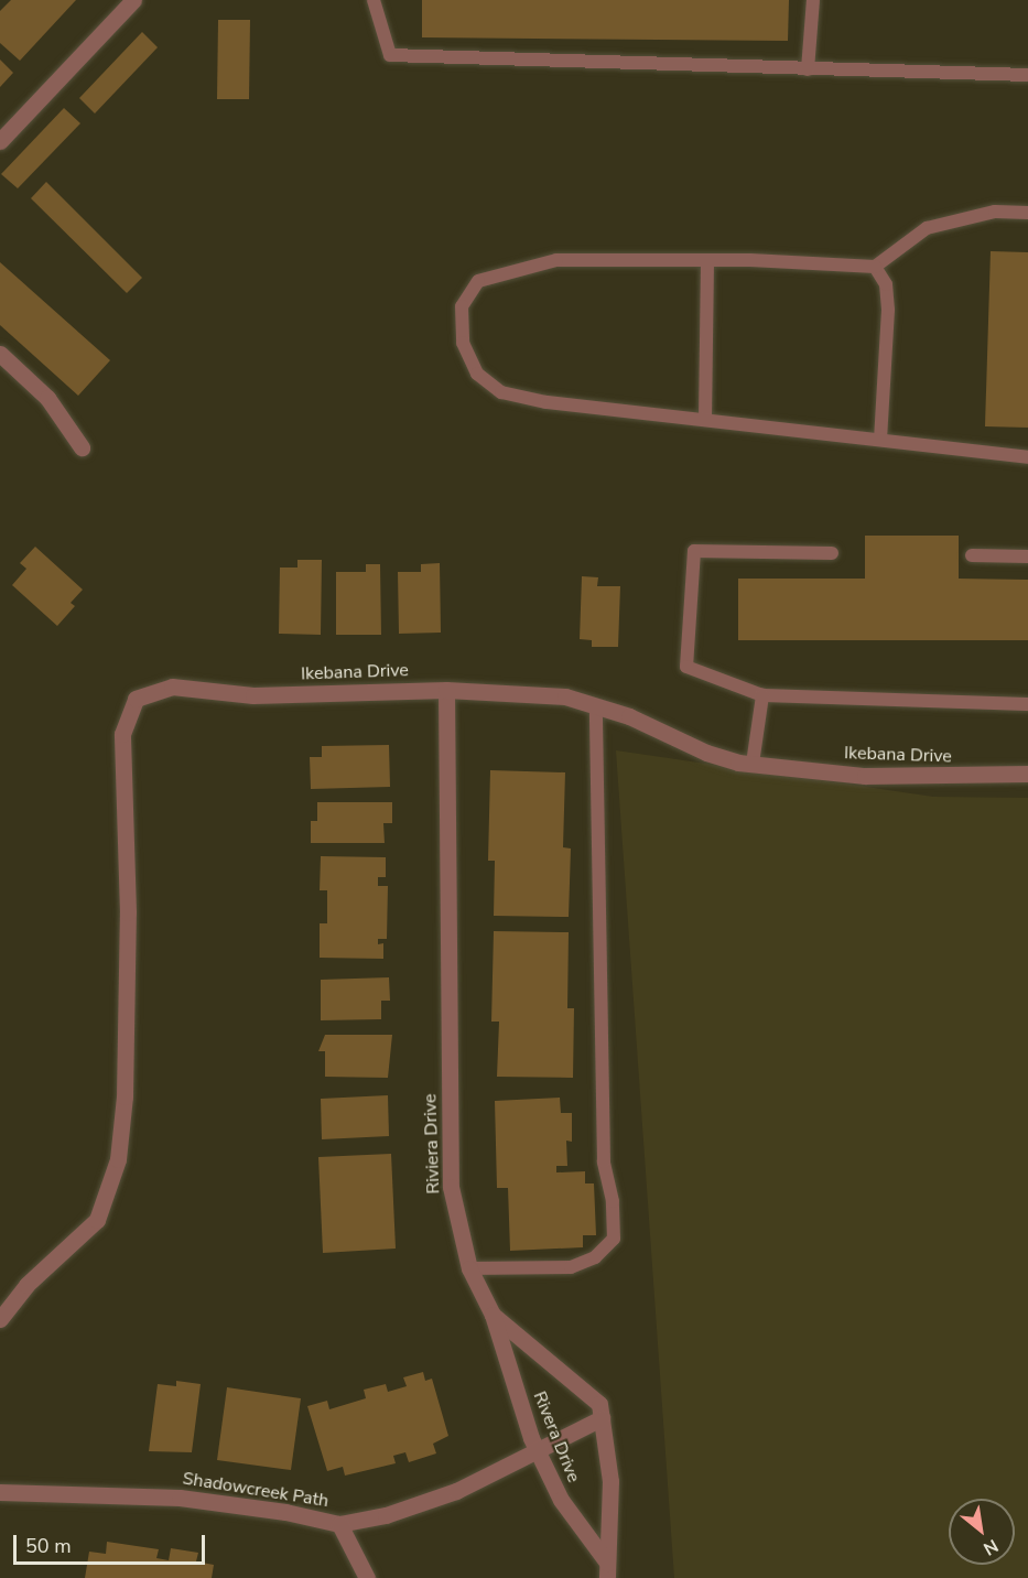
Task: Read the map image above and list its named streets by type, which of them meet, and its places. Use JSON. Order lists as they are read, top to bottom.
{
  "streets": {
    "street": [
      "Ikebana Drive",
      "Riviera Drive",
      "Rivera Drive",
      "Shadowcreek Path"
    ]
  },
  "crossings": [
    ["Ikebana Drive", "Riviera Drive"],
    ["Riviera Drive", "Rivera Drive"],
    ["Riviera Drive", "Shadowcreek Path"],
    ["Rivera Drive", "Shadowcreek Path"]
  ],
  "scale_bar": "50 m",
  "north": "bottom right"
}
